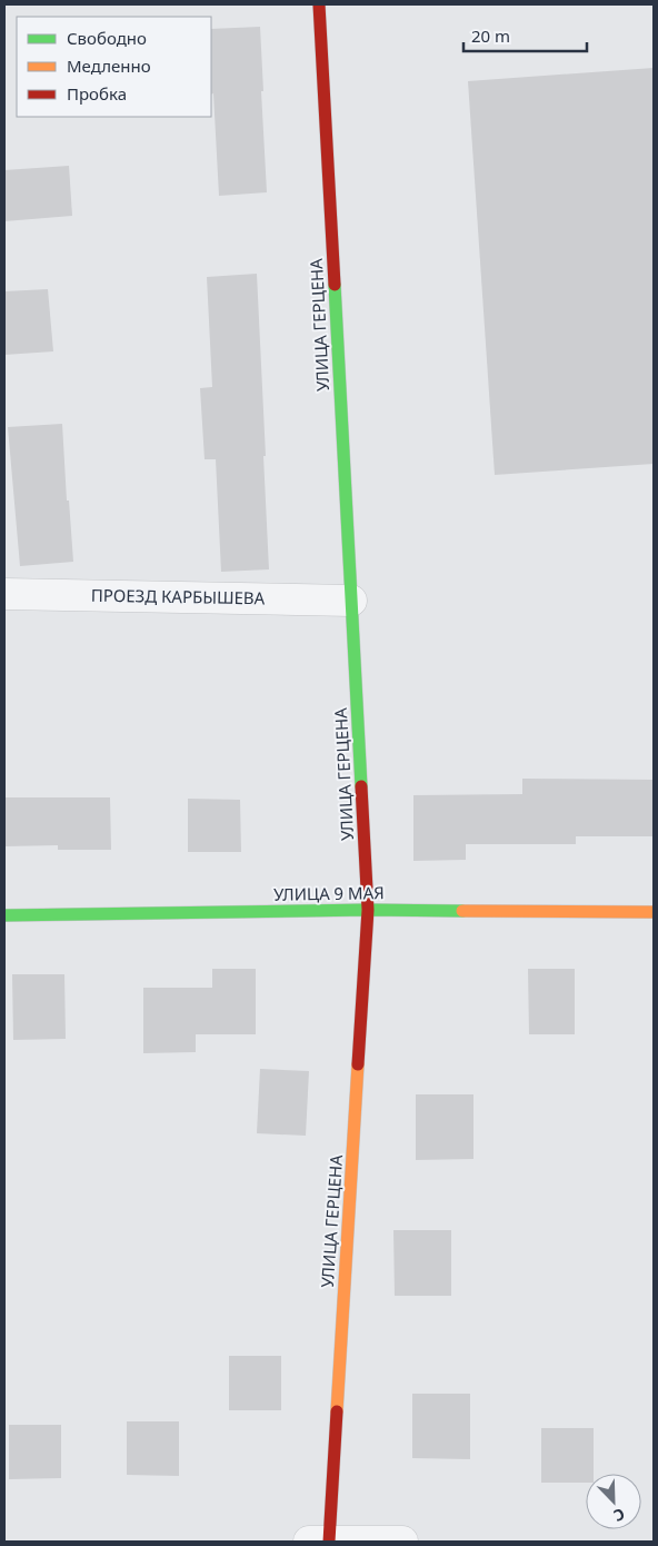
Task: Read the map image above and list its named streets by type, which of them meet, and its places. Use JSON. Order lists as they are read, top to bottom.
{
  "streets": {
    "street": ["УЛИЦА ГЕРЦЕНА", "ПРОЕЗД КАРБЫШЕВА", "УЛИЦА 9 МАЯ"]
  },
  "crossings": [
    ["УЛИЦА ГЕРЦЕНА", "ПРОЕЗД КАРБЫШЕВА"],
    ["УЛИЦА ГЕРЦЕНА", "УЛИЦА 9 МАЯ"]
  ],
  "legend": ["Свободно", "Медленно", "Пробка"],
  "scale_bar": "20 m",
  "north": "bottom right"
}
